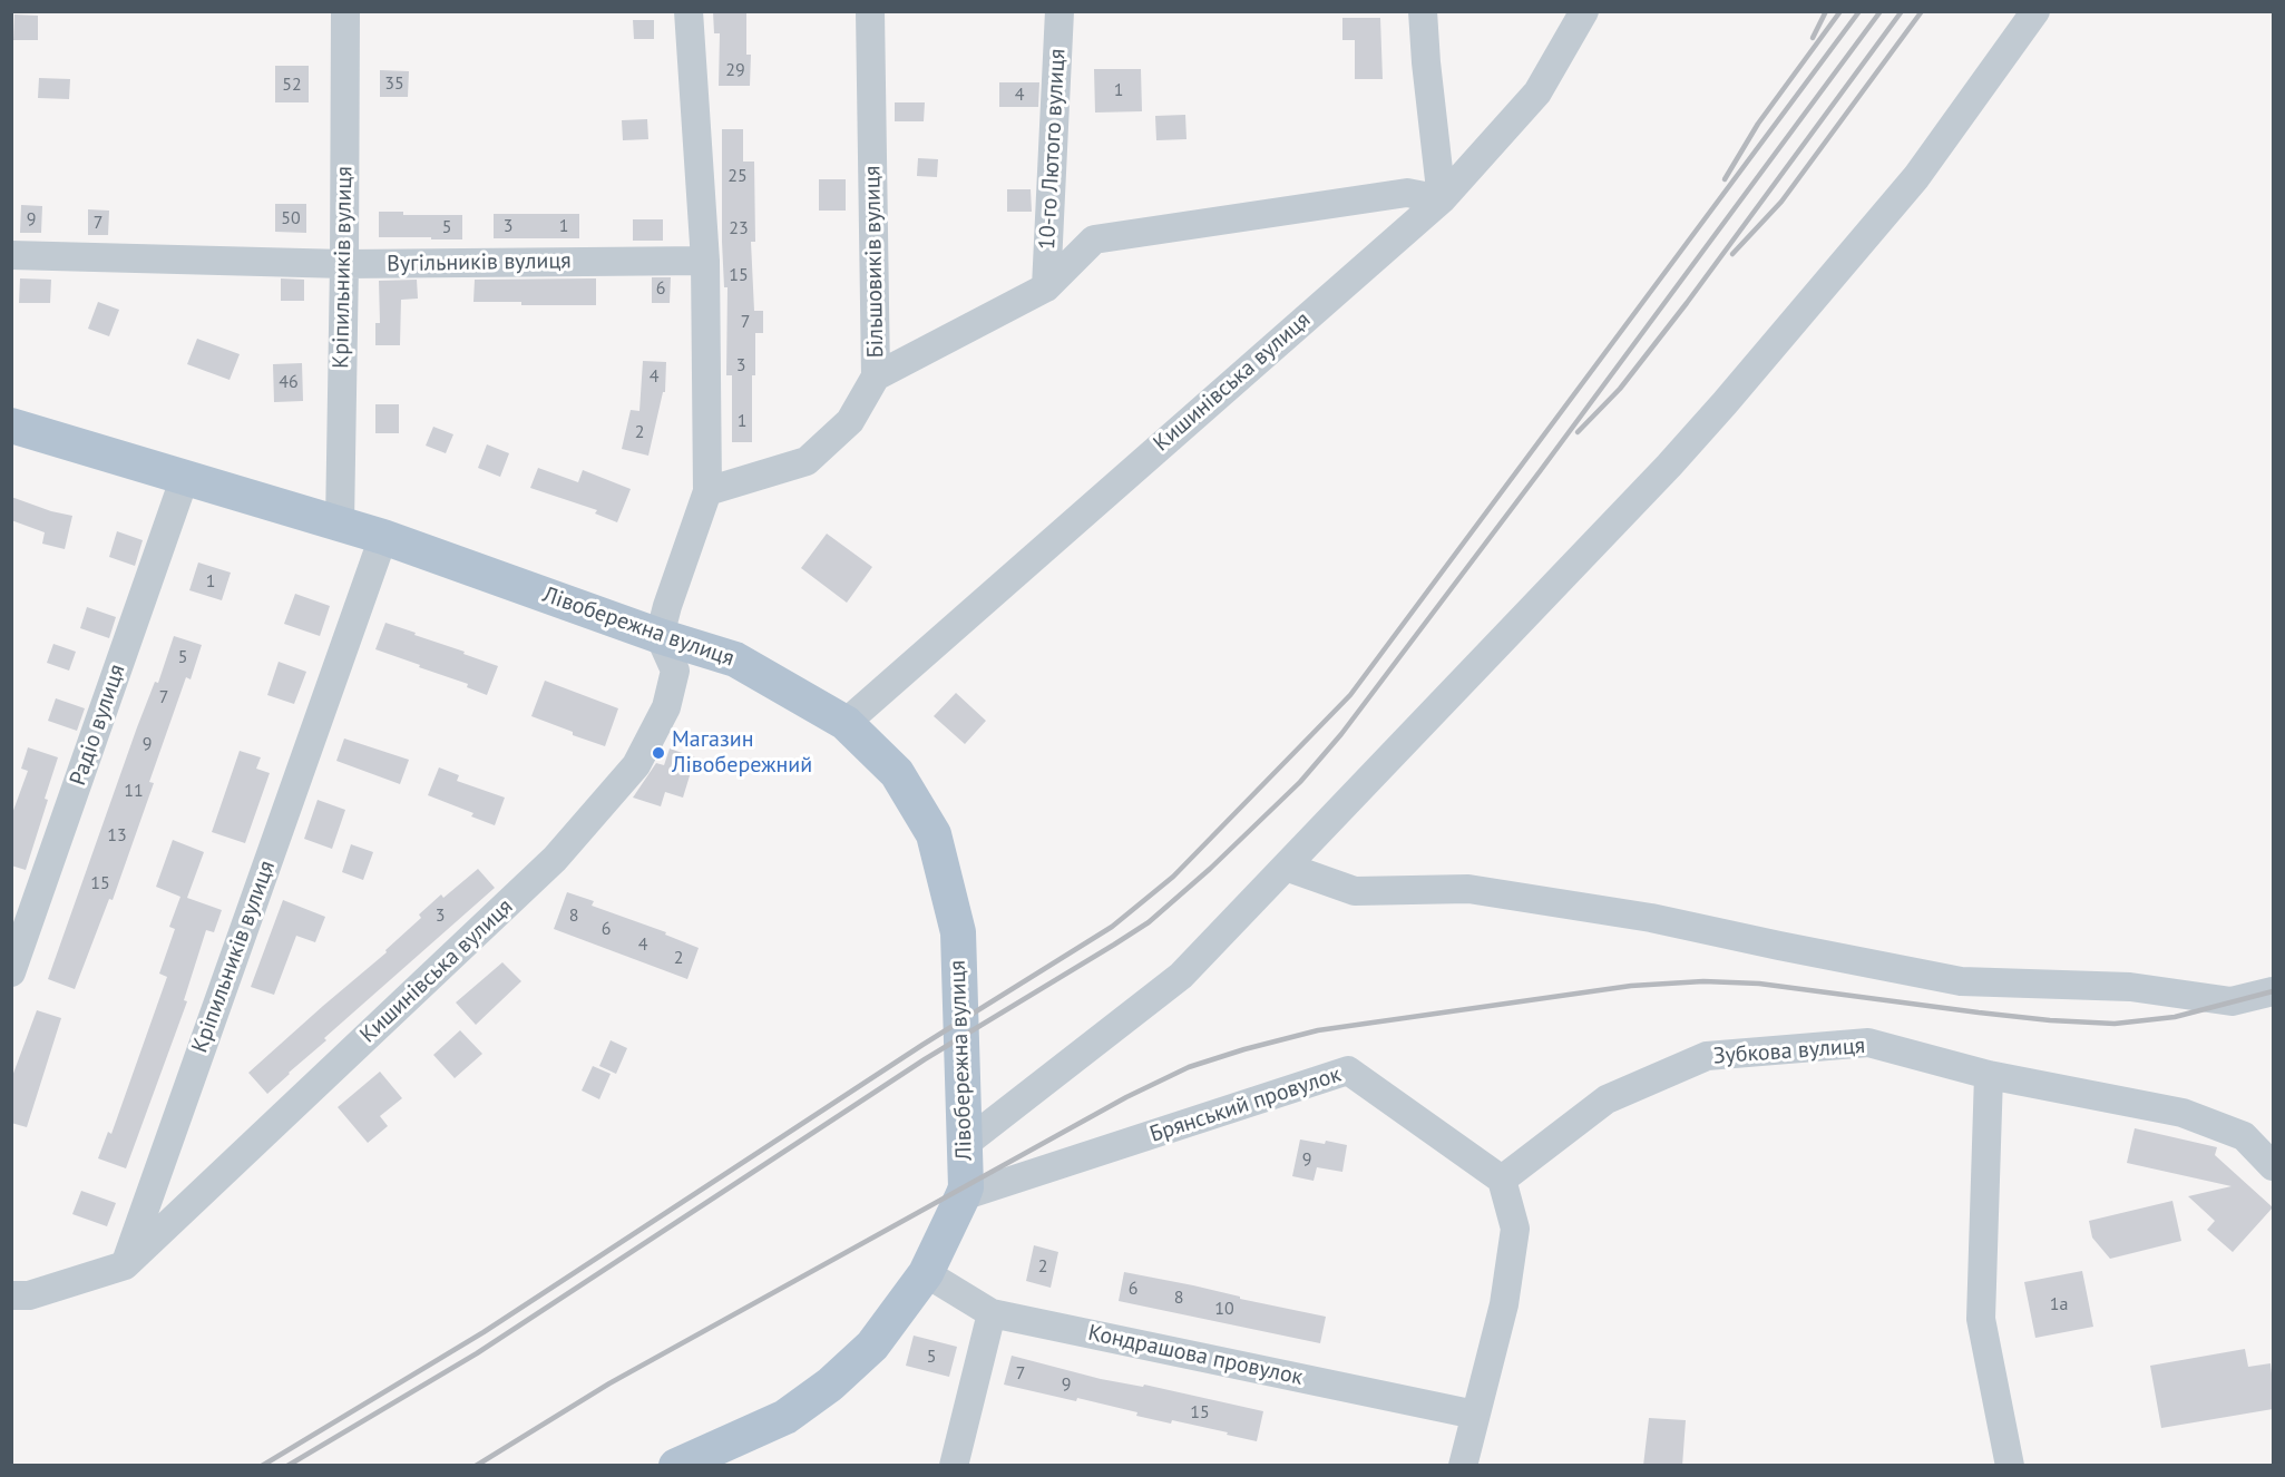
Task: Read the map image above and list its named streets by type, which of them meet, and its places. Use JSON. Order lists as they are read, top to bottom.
{
  "streets": {
    "main road": ["Лівобережна вулиця"],
    "street": [
      "10-го Лютого вулиця",
      "Більшовиків вулиця",
      "Вугільників вулиця",
      "Кріпильників вулиця",
      "Кишинівська вулиця",
      "Радіо вулиця",
      "Зубкова вулиця",
      "Брянський провулок",
      "Кондрашова провулок"
    ]
  },
  "crossings": [
    ["Вугільників вулиця", "Кріпильників вулиця"],
    ["Кріпильників вулиця", "Кишинівська вулиця"],
    ["Кріпильників вулиця", "Лівобережна вулиця"],
    ["Кишинівська вулиця", "Лівобережна вулиця"],
    ["Лівобережна вулиця", "Радіо вулиця"],
    ["Лівобережна вулиця", "Брянський провулок"],
    ["Зубкова вулиця", "Брянський провулок"]
  ],
  "places": ["Магазин Лівобережний"],
  "house_numbers": [
    "29",
    "35",
    "52",
    "1",
    "4",
    "25",
    "50",
    "9",
    "7",
    "3",
    "1",
    "5",
    "23",
    "15",
    "6",
    "7",
    "3",
    "4",
    "46",
    "1",
    "2",
    "1",
    "5",
    "7",
    "9",
    "11",
    "13",
    "15",
    "3",
    "8",
    "6",
    "4",
    "2",
    "9",
    "2",
    "6",
    "8",
    "1а",
    "10",
    "5",
    "7",
    "9",
    "15"
  ]
}
